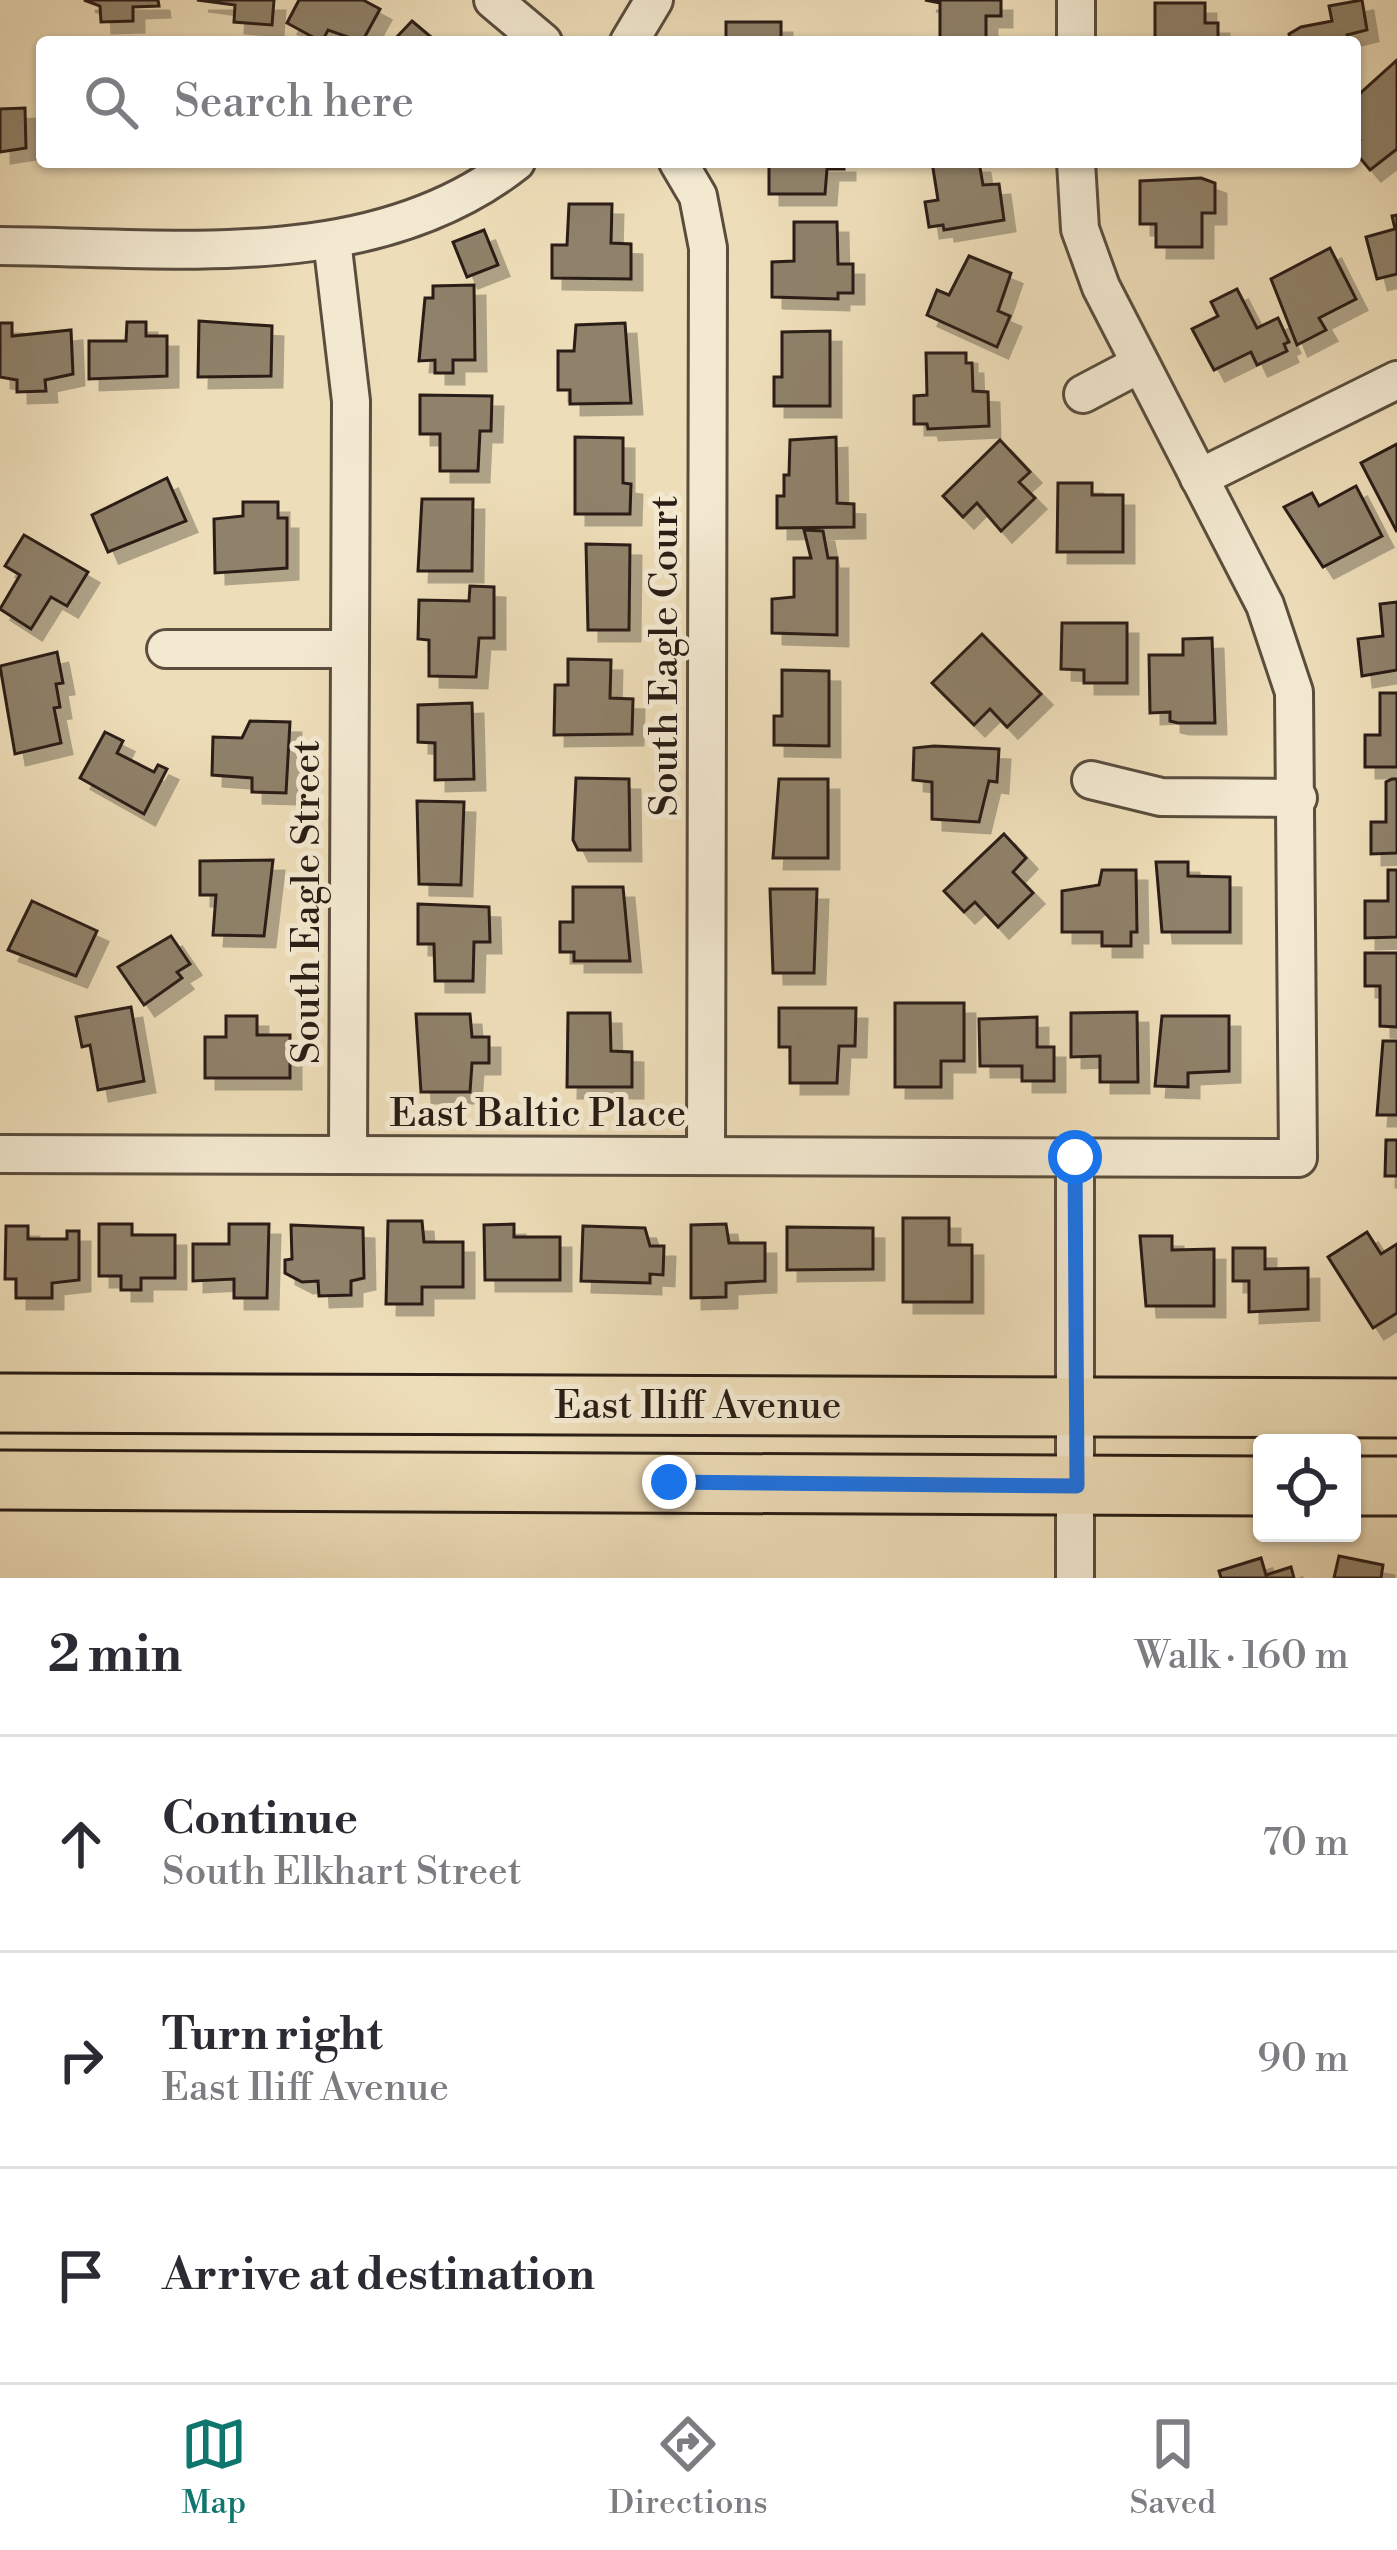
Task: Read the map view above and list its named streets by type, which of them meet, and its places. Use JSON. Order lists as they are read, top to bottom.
{
  "streets": {
    "main road": ["East Iliff Avenue"],
    "street": ["South Eagle Court", "South Eagle Street", "East Baltic Place"]
  },
  "crossings": [
    ["South Eagle Court", "East Baltic Place"],
    ["South Eagle Street", "East Baltic Place"]
  ],
  "page": {
    "search": "Search here",
    "heading": ["2 min", "Walk · 160 m"],
    "list": [
      ["Continue", "South Elkhart Street", "70 m"],
      ["Turn right", "East Iliff Avenue", "90 m"],
      "Arrive at destination"
    ],
    "nav": ["Map", "Directions", "Saved"]
  }
}
